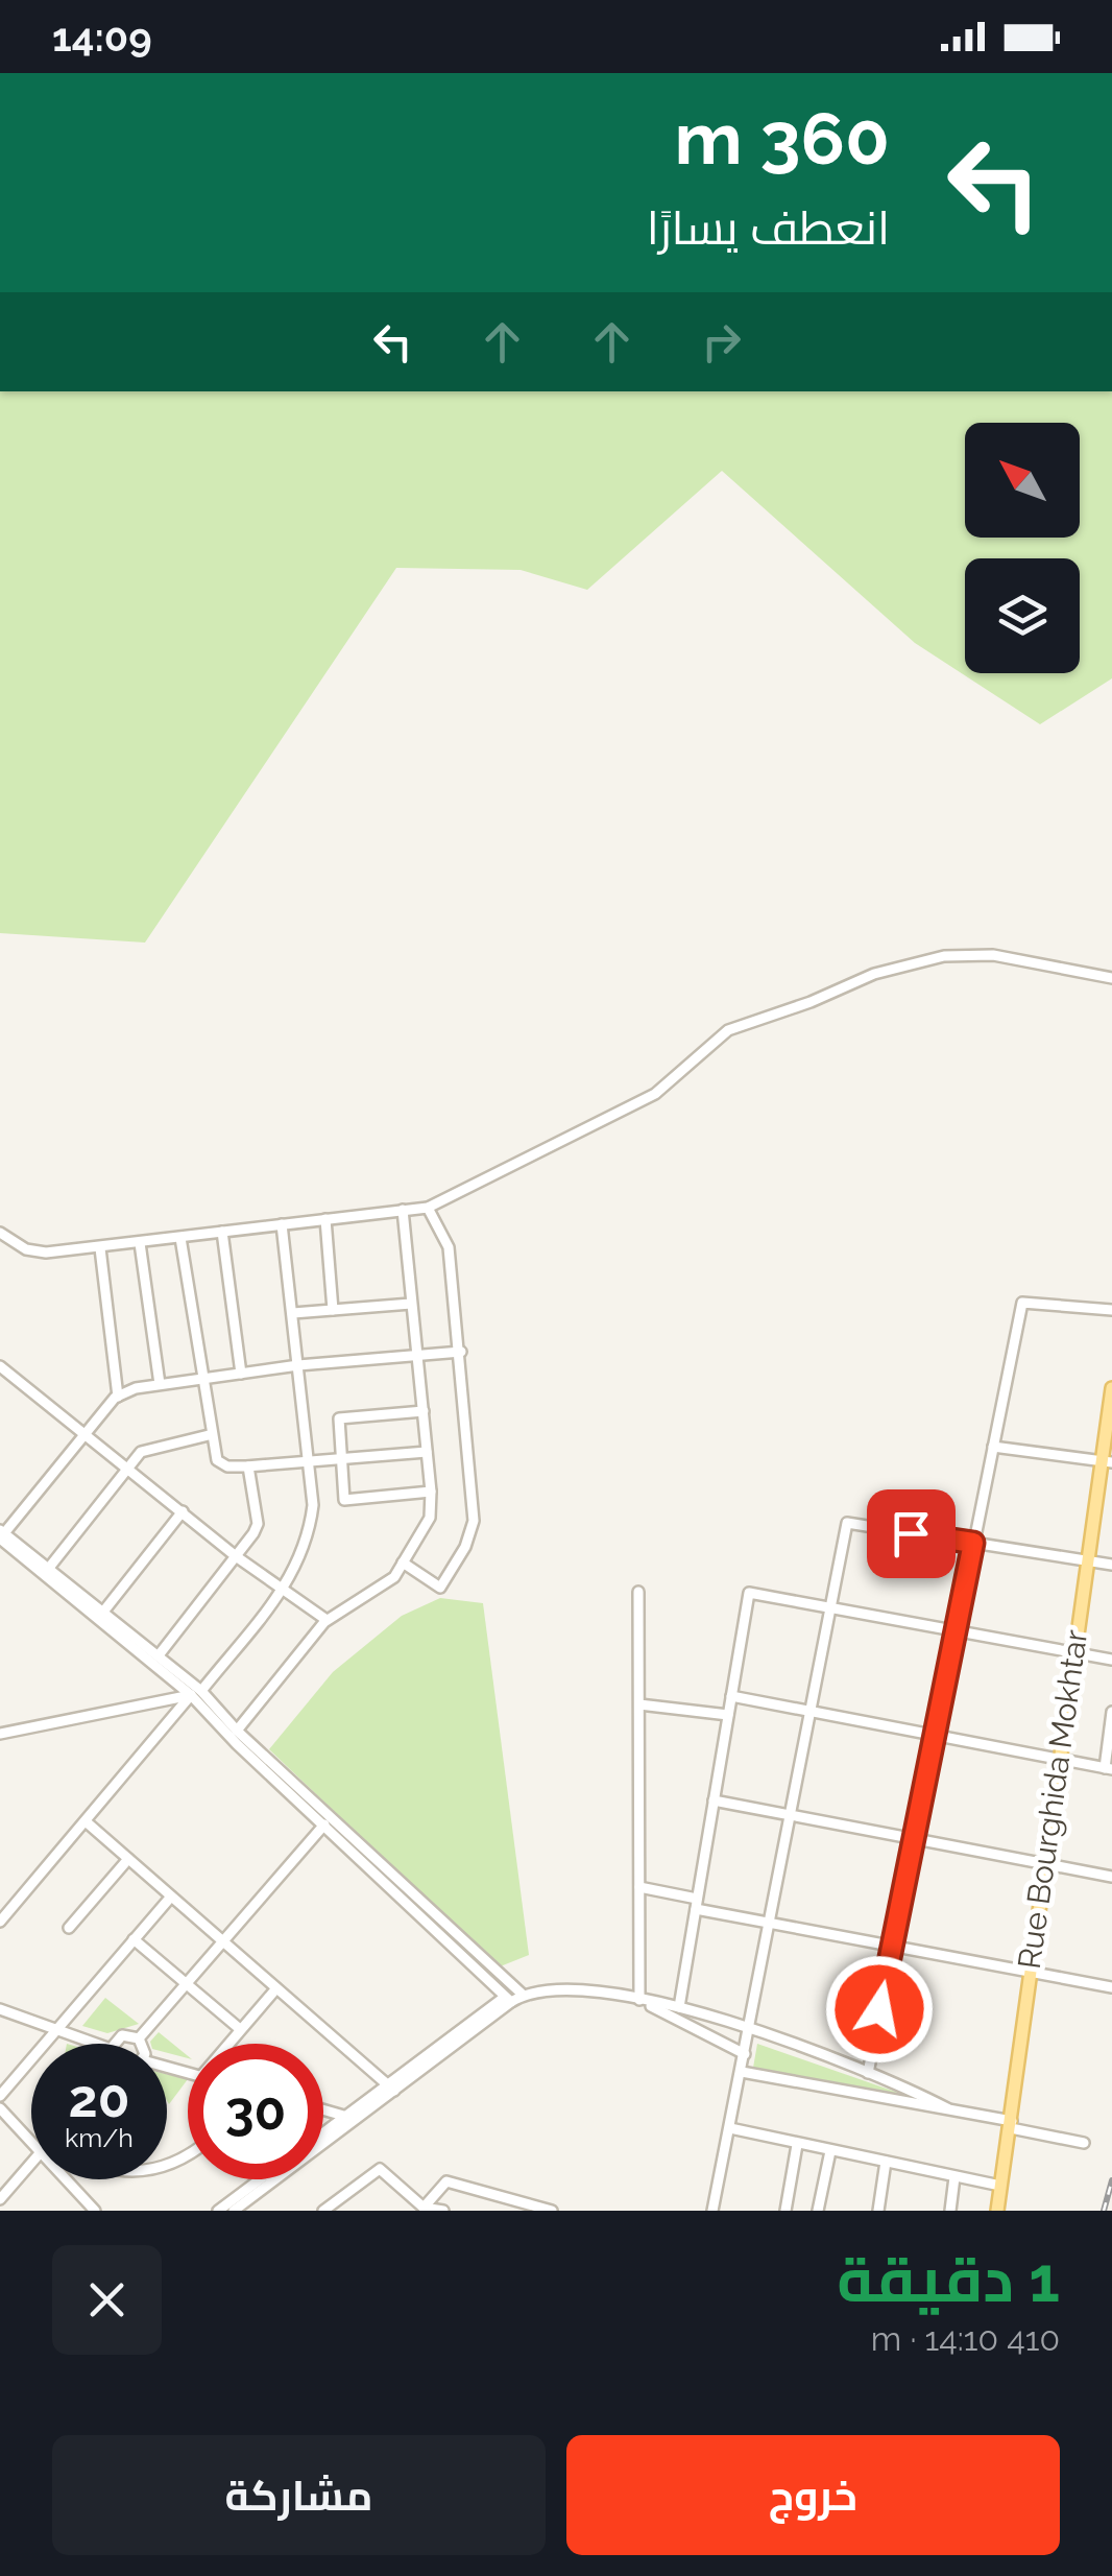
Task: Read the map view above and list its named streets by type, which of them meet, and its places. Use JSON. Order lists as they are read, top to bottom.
{
  "streets": {
    "main road": ["Rue Bourghida Mokhtar"]
  },
  "north": "top left",
  "page": {
    "status": "14:09",
    "turn": ["360 m", "انعطف يسارًا"],
    "speed": "20 km/h",
    "limit": "30",
    "heading": ["1 دقيقة", "410 m · 14:10"],
    "buttons": ["خروج", "مشاركة"]
  }
}
